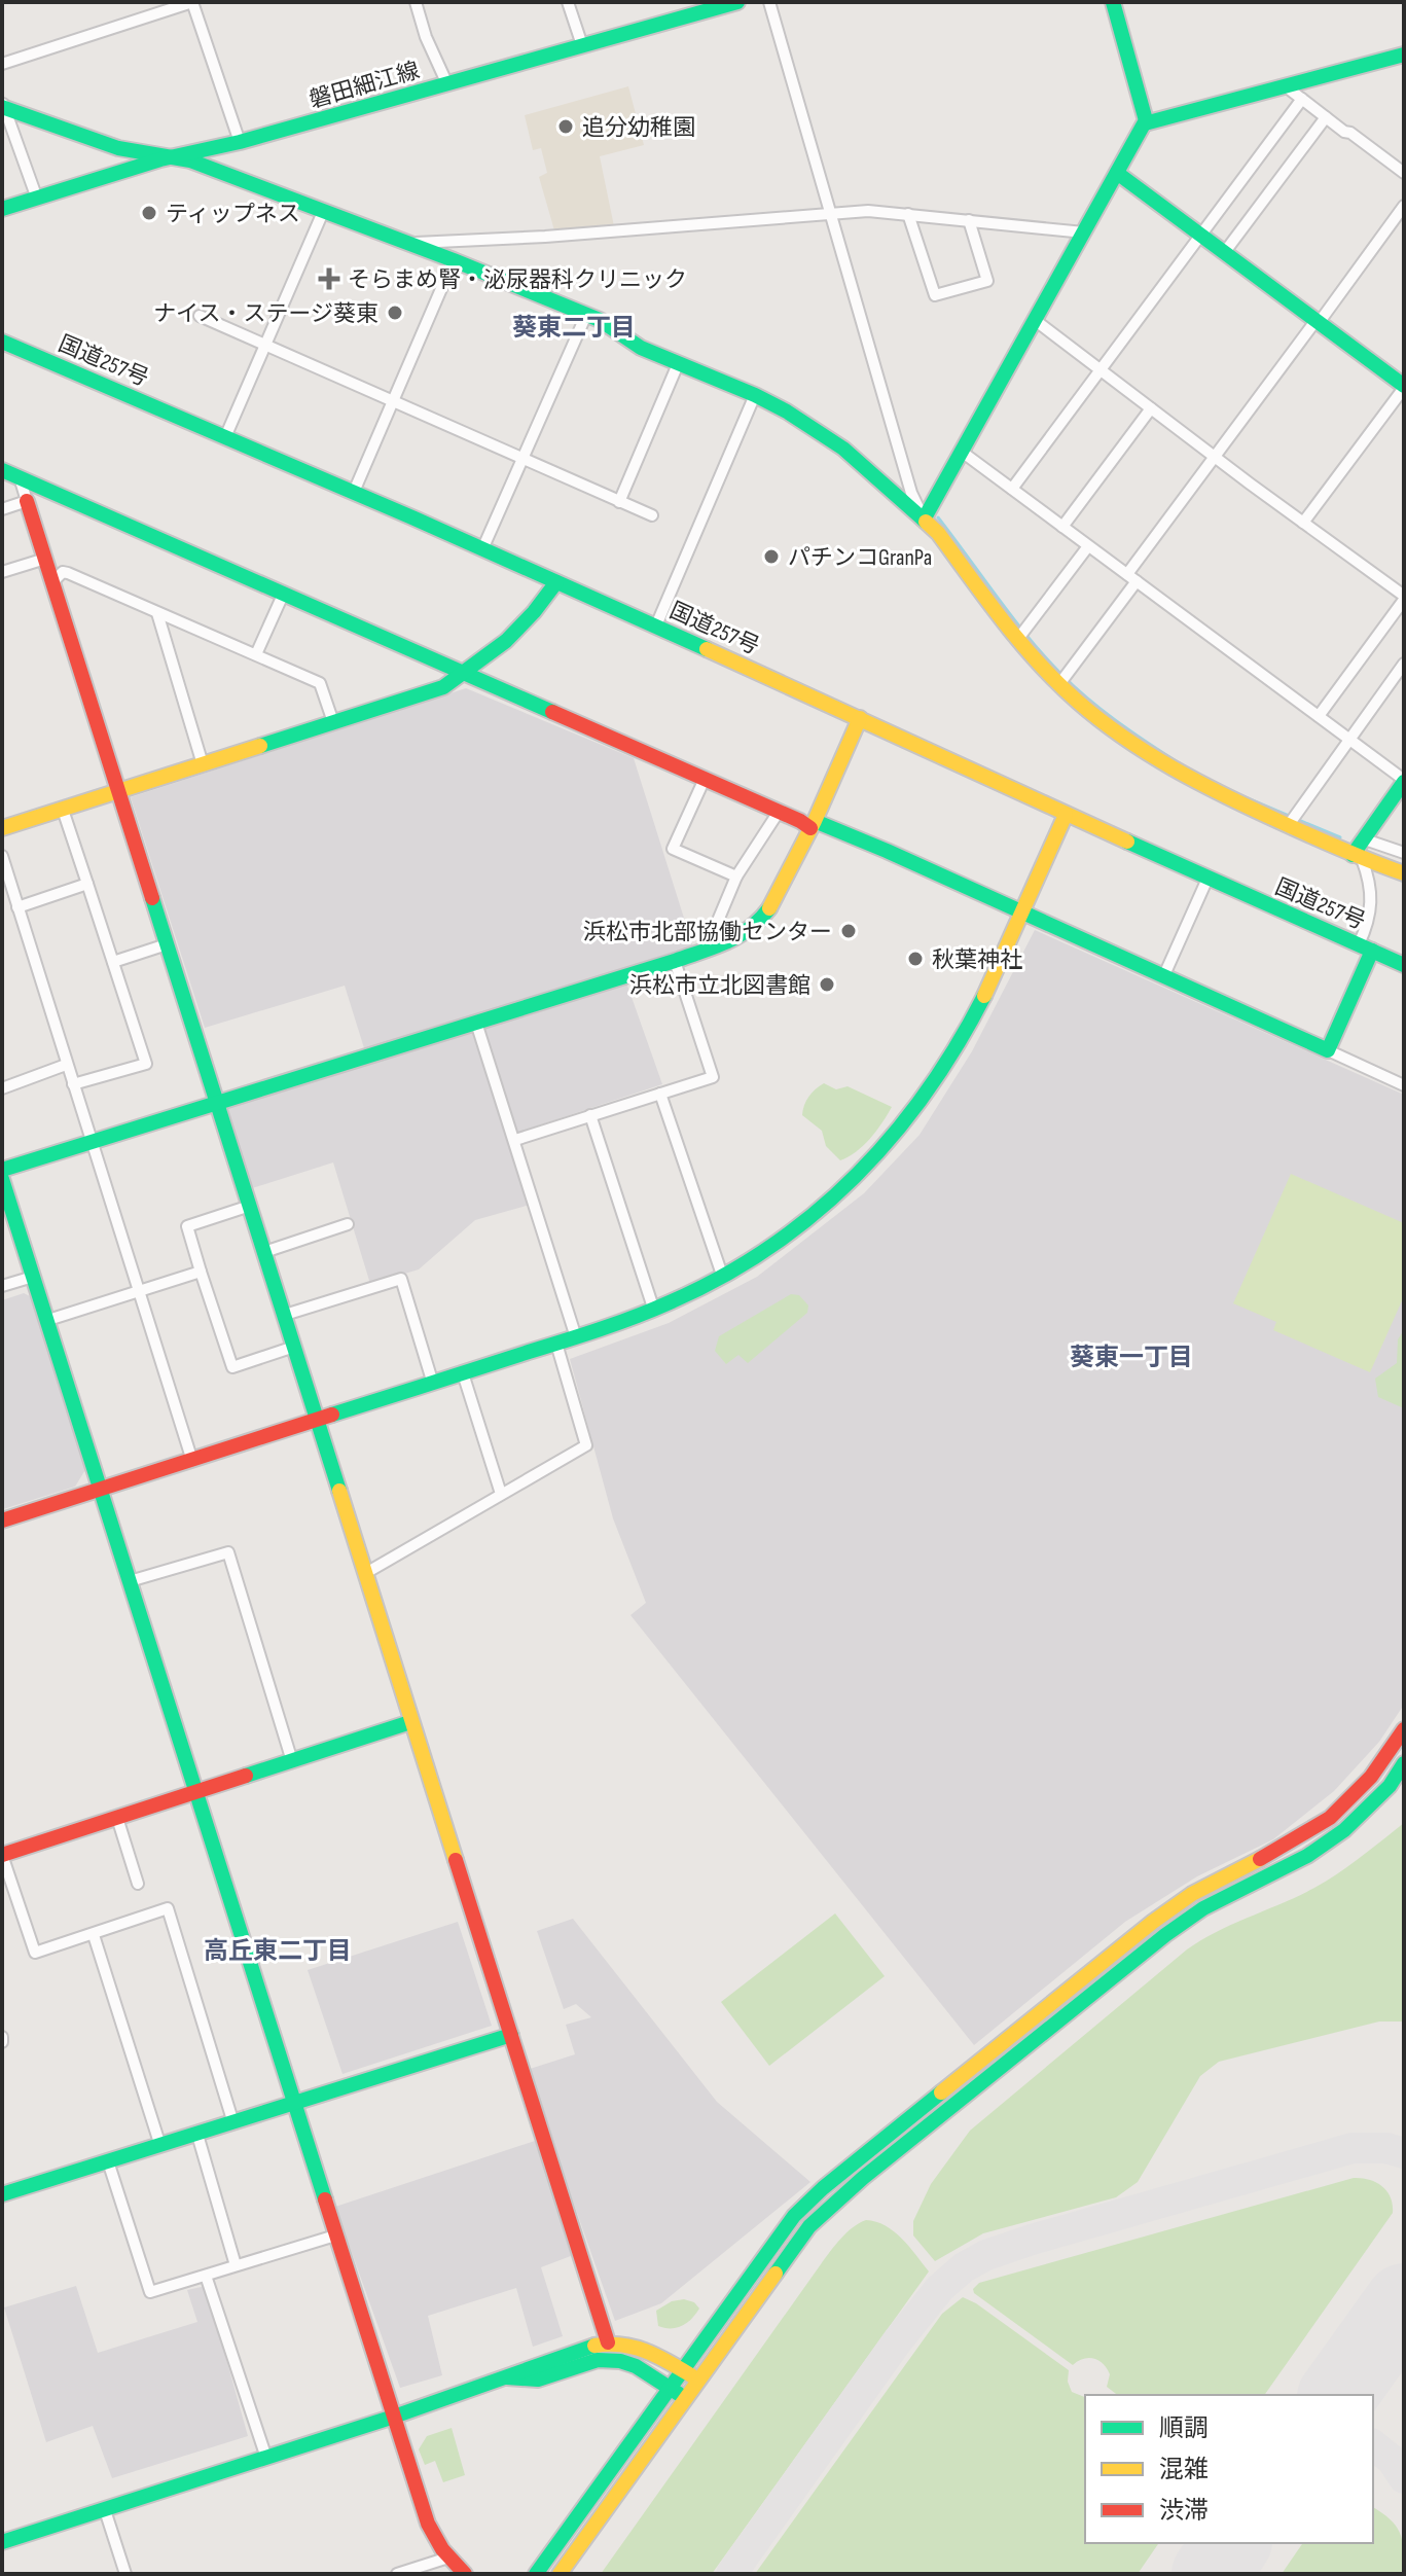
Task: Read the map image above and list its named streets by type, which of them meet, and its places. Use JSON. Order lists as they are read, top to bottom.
{
  "streets": {
    "main road": ["磐田細江線", "国道257号"]
  },
  "districts": ["葵東二丁目", "葵東一丁目", "高丘東二丁目"],
  "places": {
    "other": [
      "追分幼稚園",
      "ティップネス",
      "ナイス・ステージ葵東",
      "パチンコGranPa",
      "浜松市北部協働センター",
      "秋葉神社",
      "浜松市立北図書館"
    ],
    "health": ["そらまめ腎・泌尿器科クリニック"]
  },
  "legend": ["順調", "混雑", "渋滞"]
}
